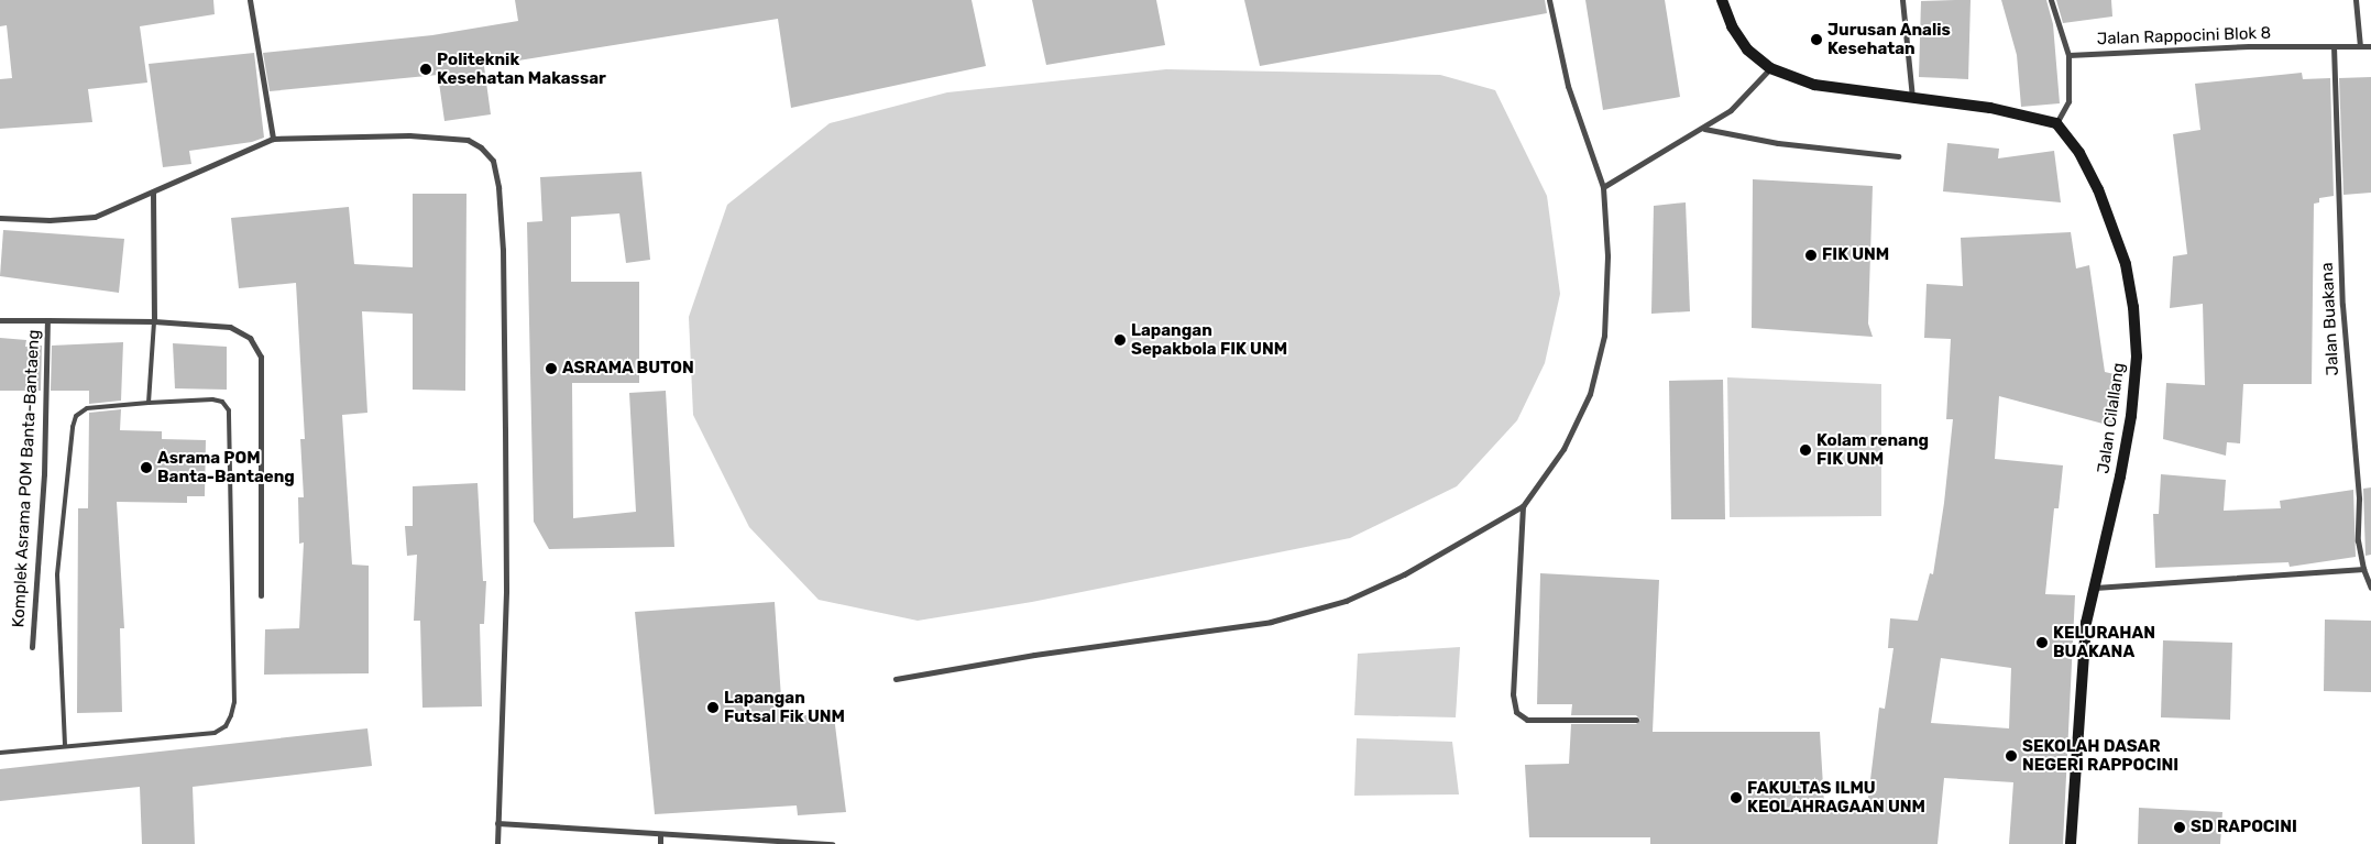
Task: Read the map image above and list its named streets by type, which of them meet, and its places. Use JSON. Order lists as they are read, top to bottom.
{
  "streets": {
    "street": [
      "Jalan Rappocini Blok 8",
      "Jalan Buakana",
      "Jalan Cilallang",
      "Komplek Asrama POM Banta-Bantaeng"
    ]
  },
  "crossings": [
    ["Jalan Rappocini Blok 8", "Jalan Buakana"]
  ],
  "places": [
    "Jurusan Analis Kesehatan",
    "Politeknik Kesehatan Makassar",
    "FIK UNM",
    "Lapangan Sepakbola FIK UNM",
    "ASRAMA BUTON",
    "Kolam renang FIK UNM",
    "Asrama POM Banta-Bantaeng",
    "KELURAHAN BUAKANA",
    "Lapangan Futsal Fik UNM",
    "SEKOLAH DASAR NEGERI RAPPOCINI",
    "FAKULTAS ILMU KEOLAHRAGAAN UNM",
    "SD RAPOCINI"
  ]
}
